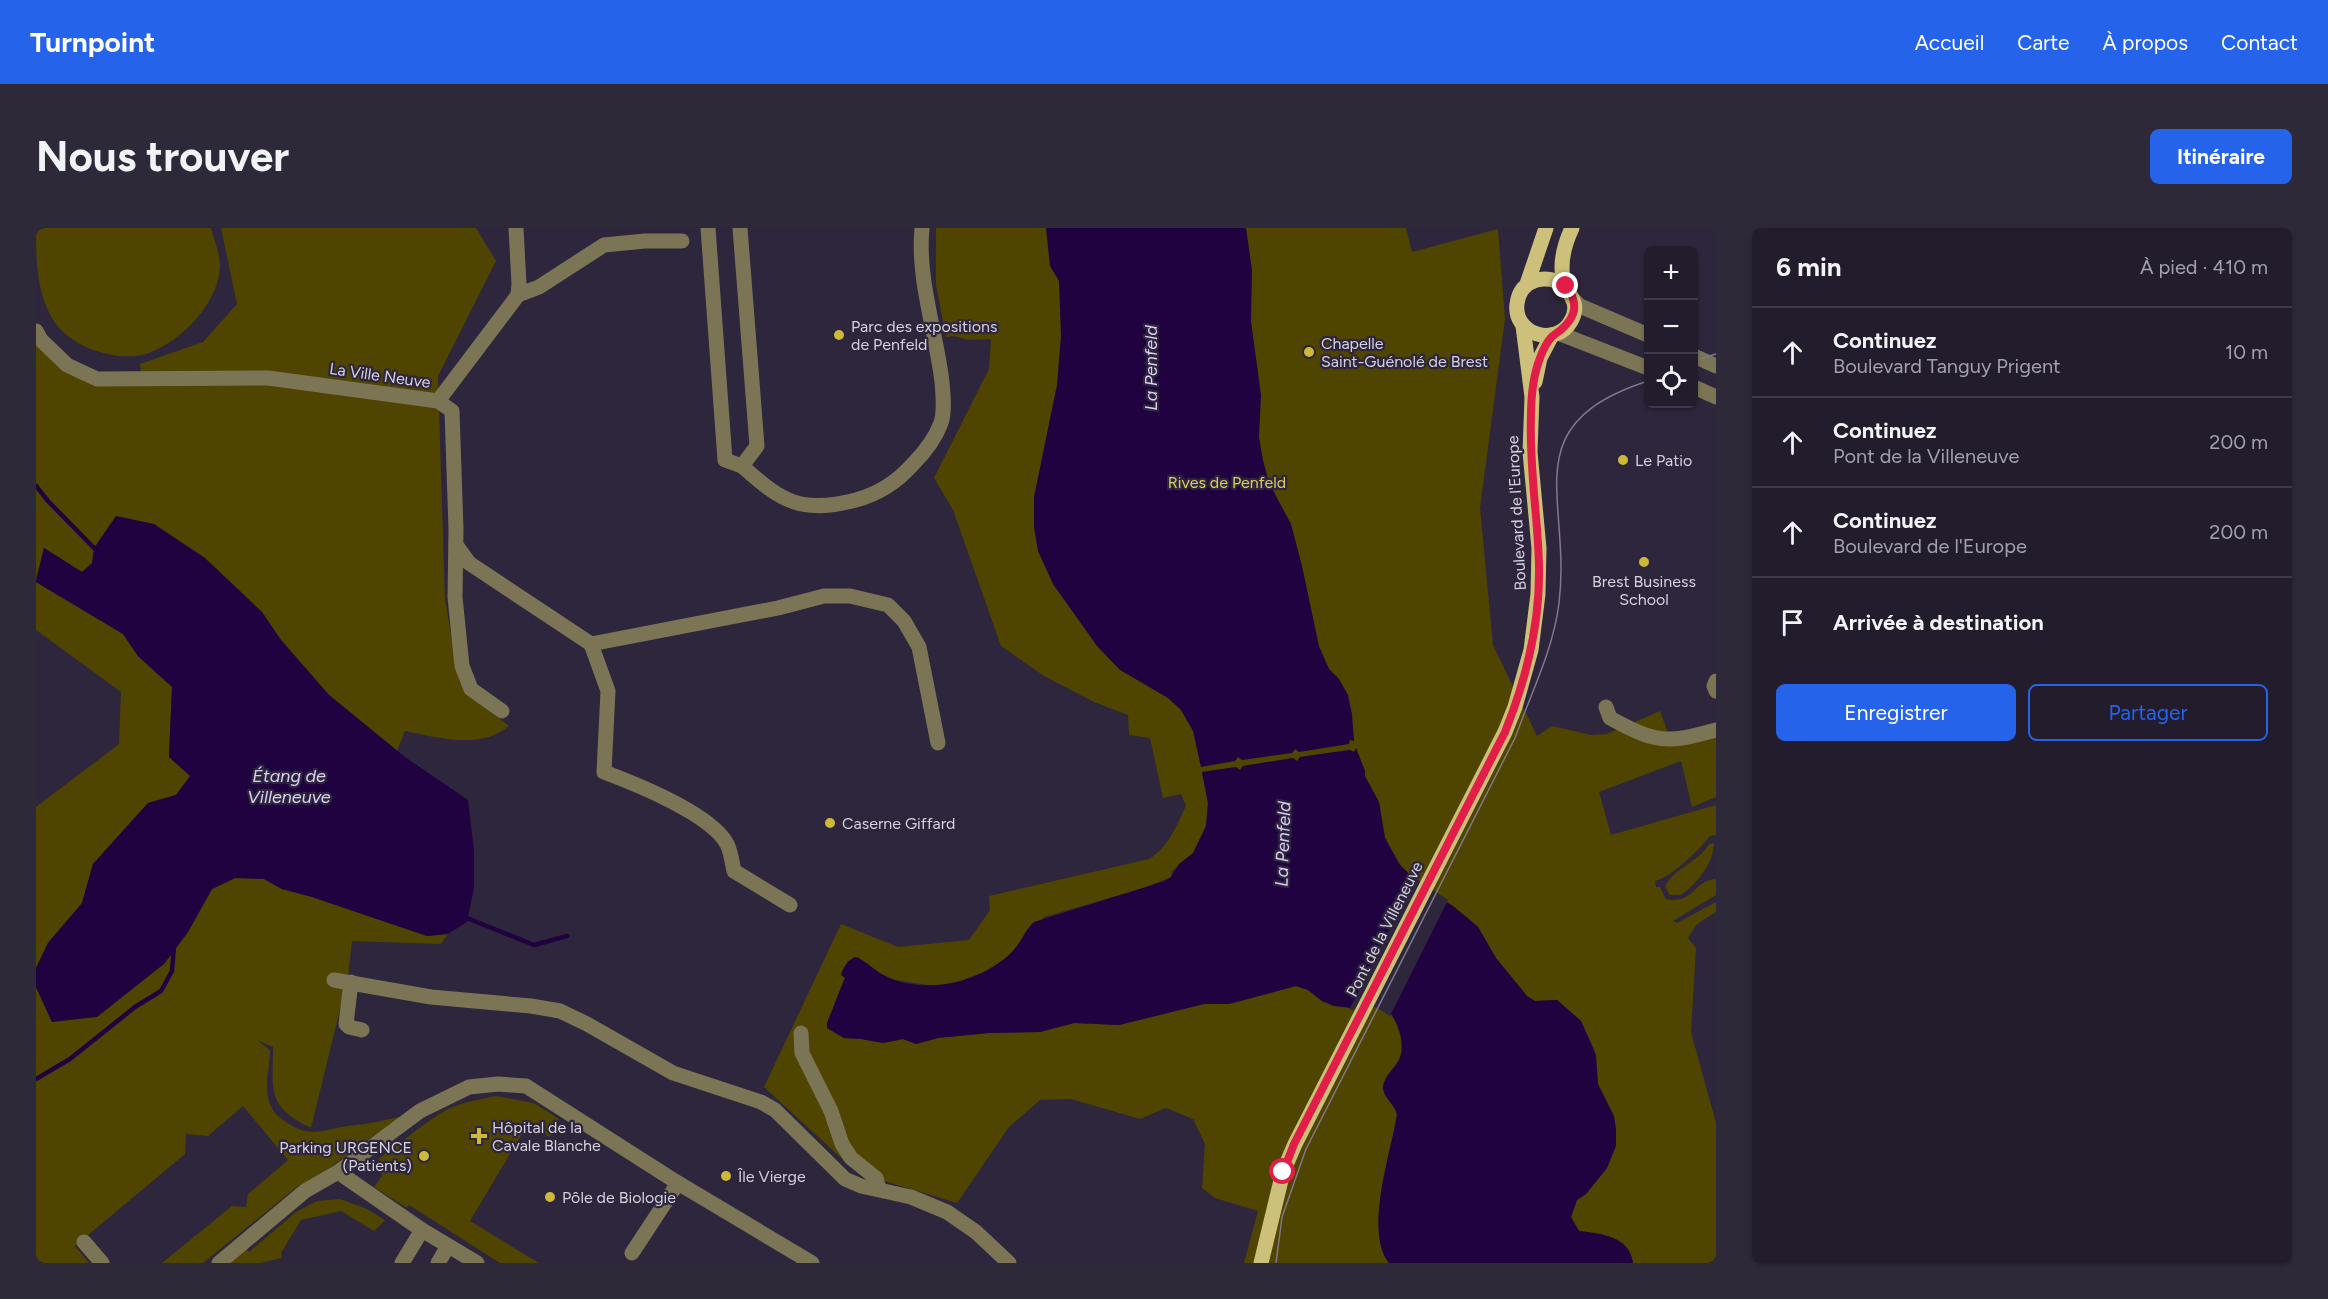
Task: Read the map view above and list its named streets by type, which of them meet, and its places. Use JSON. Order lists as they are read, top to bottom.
{
  "streets": {
    "main road": ["Boulevard de l'Europe", "Pont de la Villeneuve"],
    "street": ["La Ville Neuve"]
  },
  "crossings": [
    ["Boulevard de l'Europe", "Pont de la Villeneuve"]
  ],
  "water": ["La Penfeld", "Étang de Villeneuve"],
  "parks": ["Rives de Penfeld"],
  "places": {
    "other": [
      "Parc des expositions de Penfeld",
      "Chapelle Saint-Guénolé de Brest",
      "Le Patio",
      "Brest Business School",
      "Caserne Giffard",
      "Parking URGENCE (Patients)",
      "Île Vierge",
      "Pôle de Biologie"
    ],
    "health": ["Hôpital de la Cavale Blanche"]
  },
  "page": {
    "header": "Turnpoint",
    "nav": [
      "Accueil",
      "Carte",
      "À propos",
      "Contact"
    ],
    "buttons": [
      "Itinéraire",
      ["Enregistrer", "Partager"]
    ],
    "title": "Nous trouver",
    "heading": ["6 min", "À pied · 410 m"],
    "map_buttons": ["+", "−"],
    "list": [
      ["Continuez", "Boulevard Tanguy Prigent", "10 m"],
      ["Continuez", "Pont de la Villeneuve", "200 m"],
      ["Continuez", "Boulevard de l'Europe", "200 m"],
      "Arrivée à destination"
    ]
  }
}
